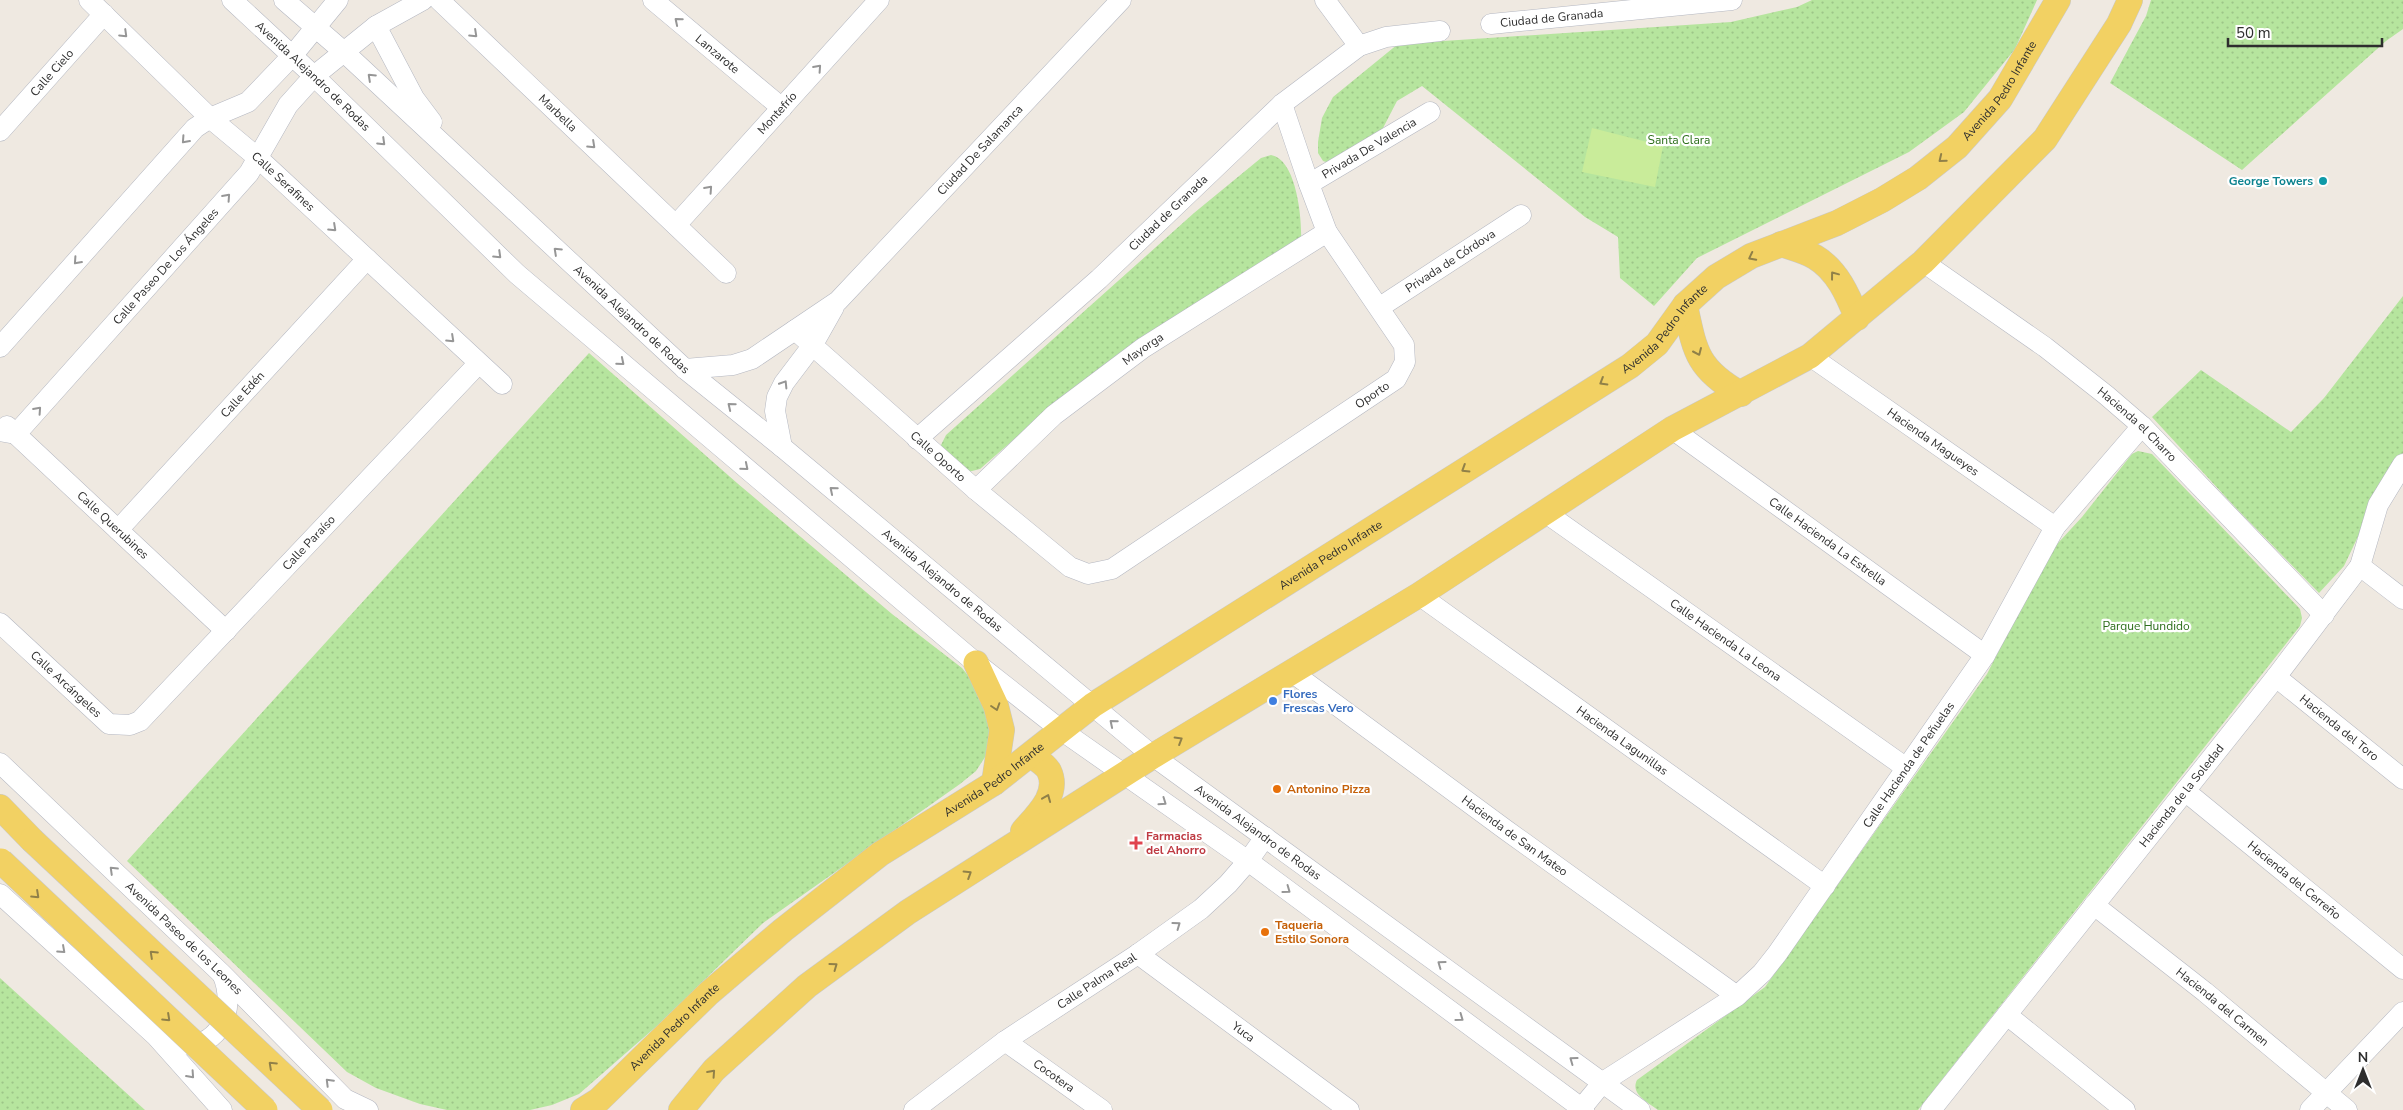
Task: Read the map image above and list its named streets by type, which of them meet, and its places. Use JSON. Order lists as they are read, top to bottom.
{
  "streets": {
    "main road": ["Avenida Pedro Infante"],
    "street": [
      "Ciudad de Granada",
      "Lanzarote",
      "Calle Cielo",
      "Avenida Alejandro de Rodas",
      "Marbella",
      "Montefrío",
      "Privada De Valencia",
      "Ciudad De Salamanca",
      "Calle Serafines",
      "Privada de Córdova",
      "Calle Paseo De Los Ángeles",
      "Mayorga",
      "Calle Edén",
      "Oporto",
      "Hacienda el Charro",
      "Hacienda Magueyes",
      "Calle Oporto",
      "Calle Querubines",
      "Calle Hacienda La Estrella",
      "Calle Paraíso",
      "Calle Hacienda La Leona",
      "Calle Arcángeles",
      "Hacienda del Toro",
      "Hacienda Lagunillas",
      "Calle Hacienda de Peñuelas",
      "Hacienda de la Soledad",
      "Hacienda de San Mateo",
      "Hacienda del Cerreño",
      "Avenida Paseo de los Leones",
      "Calle Palma Real",
      "Hacienda del Carmen",
      "Yuca",
      "Cocotera"
    ]
  },
  "crossings": [
    ["Ciudad de Granada", "Oporto"],
    ["Ciudad de Granada", "Calle Oporto"],
    ["Lanzarote", "Montefrío"],
    ["Calle Cielo", "Calle Serafines"],
    ["Avenida Alejandro de Rodas", "Avenida Pedro Infante"],
    ["Avenida Alejandro de Rodas", "Ciudad De Salamanca"],
    ["Avenida Alejandro de Rodas", "Calle Paseo De Los Ángeles"],
    ["Avenida Alejandro de Rodas", "Calle Hacienda de Peñuelas"],
    ["Avenida Alejandro de Rodas", "Calle Palma Real"],
    ["Avenida Pedro Infante", "Hacienda Magueyes"],
    ["Marbella", "Montefrío"],
    ["Privada De Valencia", "Oporto"],
    ["Ciudad De Salamanca", "Calle Oporto"],
    ["Calle Serafines", "Calle Paseo De Los Ángeles"],
    ["Calle Serafines", "Calle Edén"],
    ["Calle Serafines", "Calle Paraíso"],
    ["Privada de Córdova", "Oporto"],
    ["Calle Paseo De Los Ángeles", "Calle Querubines"],
    ["Mayorga", "Oporto"],
    ["Mayorga", "Calle Oporto"],
    ["Calle Edén", "Calle Querubines"],
    ["Oporto", "Calle Oporto"],
    ["Hacienda el Charro", "Calle Hacienda de Peñuelas"],
    ["Hacienda el Charro", "Hacienda de la Soledad"],
    ["Hacienda Magueyes", "Calle Hacienda de Peñuelas"],
    ["Calle Querubines", "Calle Paraíso"],
    ["Calle Hacienda La Estrella", "Calle Hacienda de Peñuelas"],
    ["Calle Paraíso", "Calle Arcángeles"],
    ["Calle Hacienda La Leona", "Calle Hacienda de Peñuelas"],
    ["Hacienda del Toro", "Hacienda de la Soledad"],
    ["Hacienda Lagunillas", "Calle Hacienda de Peñuelas"],
    ["Calle Hacienda de Peñuelas", "Hacienda de San Mateo"],
    ["Hacienda de la Soledad", "Hacienda del Cerreño"],
    ["Hacienda de la Soledad", "Hacienda del Carmen"],
    ["Calle Palma Real", "Yuca"],
    ["Calle Palma Real", "Cocotera"]
  ],
  "one_way": ["Lanzarote", "Montefrío"],
  "parks": ["Santa Clara", "Parque Hundido"],
  "places": {
    "other": [
      "George Towers",
      "Flores Frescas Vero",
      "Antonino Pizza",
      "Taqueria Estilo Sonora"
    ],
    "health": ["Farmacias del Ahorro"]
  },
  "scale_bar": "50 m",
  "north": "top"
}
